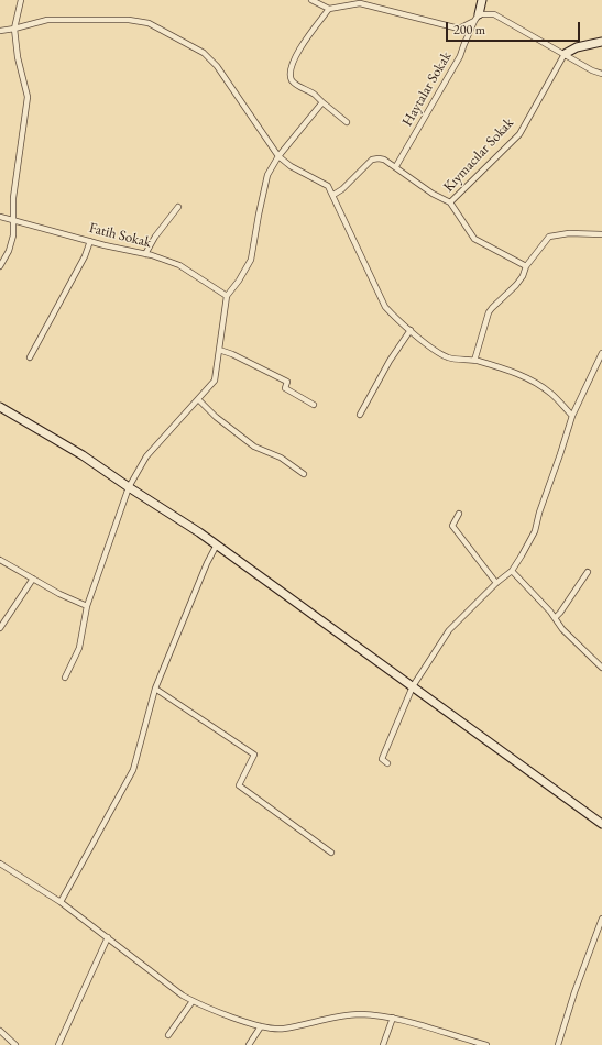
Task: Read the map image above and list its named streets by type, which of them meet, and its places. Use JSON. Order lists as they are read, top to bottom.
{
  "streets": {
    "street": ["Haytalar Sokak", "Kıymacılar Sokak", "Fatih Sokak"]
  },
  "scale_bar": "200 m"
}
